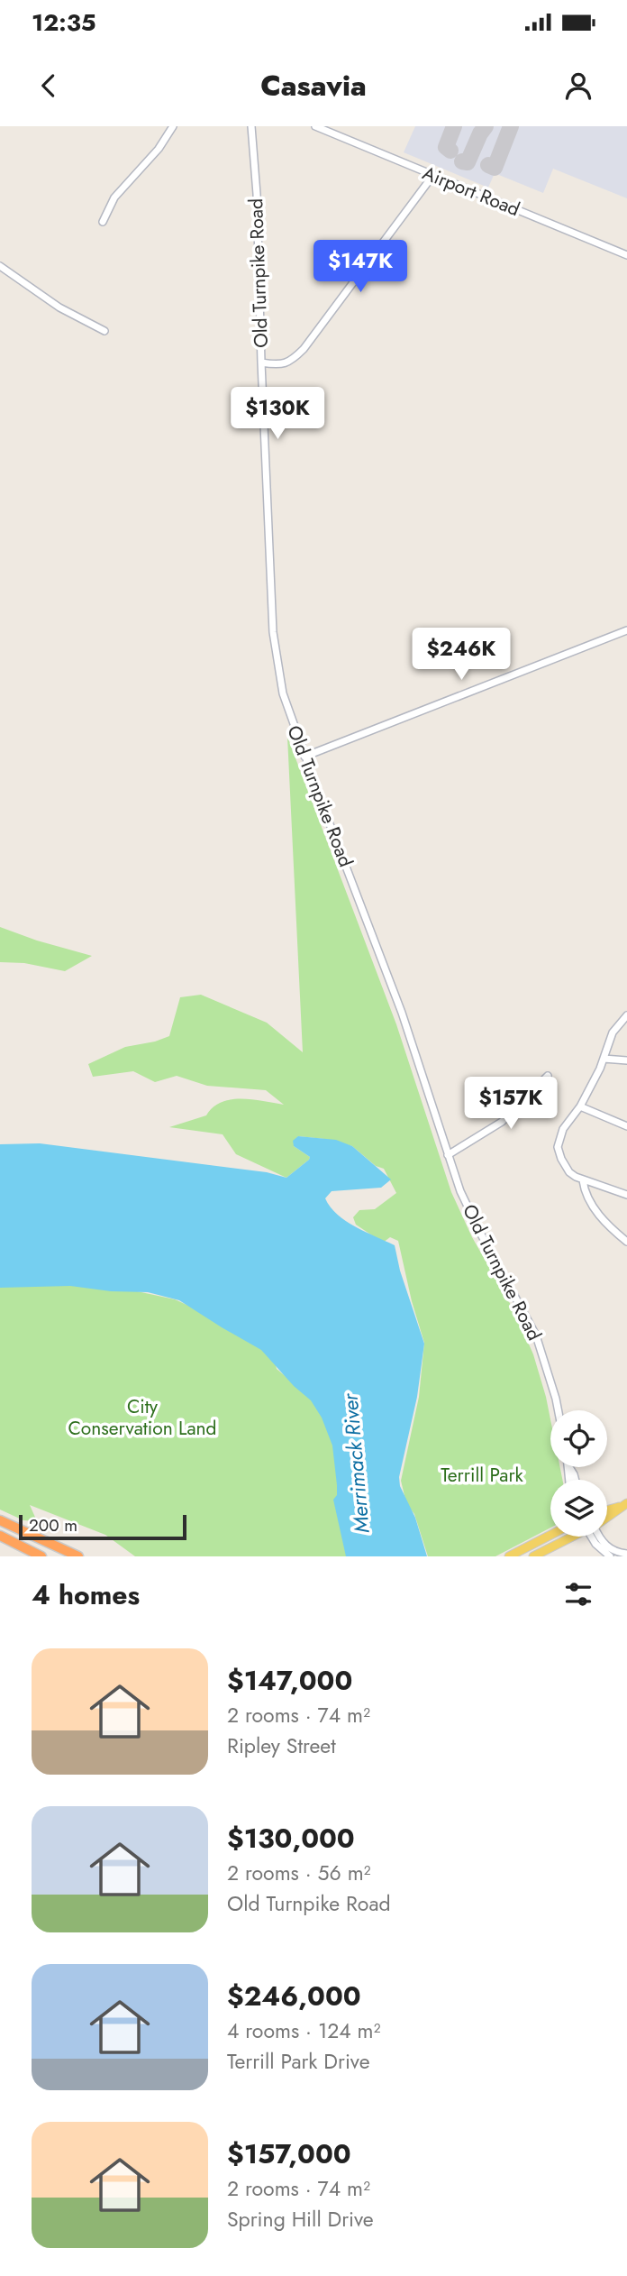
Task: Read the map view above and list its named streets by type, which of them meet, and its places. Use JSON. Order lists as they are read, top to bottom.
{
  "streets": {
    "street": ["Airport Road", "Old Turnpike Road"]
  },
  "water": ["Merrimack River"],
  "parks": ["City Conservation Land", "Terrill Park"],
  "scale_bar": "200 m",
  "page": {
    "status": "12:35",
    "header": "Casavia",
    "price": [
      "$147K",
      "$130K",
      "$246K",
      "$157K"
    ],
    "scale": "200 m",
    "heading": "4 homes",
    "list": [
      {
        "name": "$147,000",
        "note": "2 rooms · 74 m² · Ripley Street"
      },
      {
        "name": "$130,000",
        "note": "2 rooms · 56 m² · Old Turnpike Road"
      },
      {
        "name": "$246,000",
        "note": "4 rooms · 124 m² · Terrill Park Drive"
      },
      {
        "name": "$157,000",
        "note": "2 rooms · 74 m² · Spring Hill Drive"
      }
    ]
  }
}
